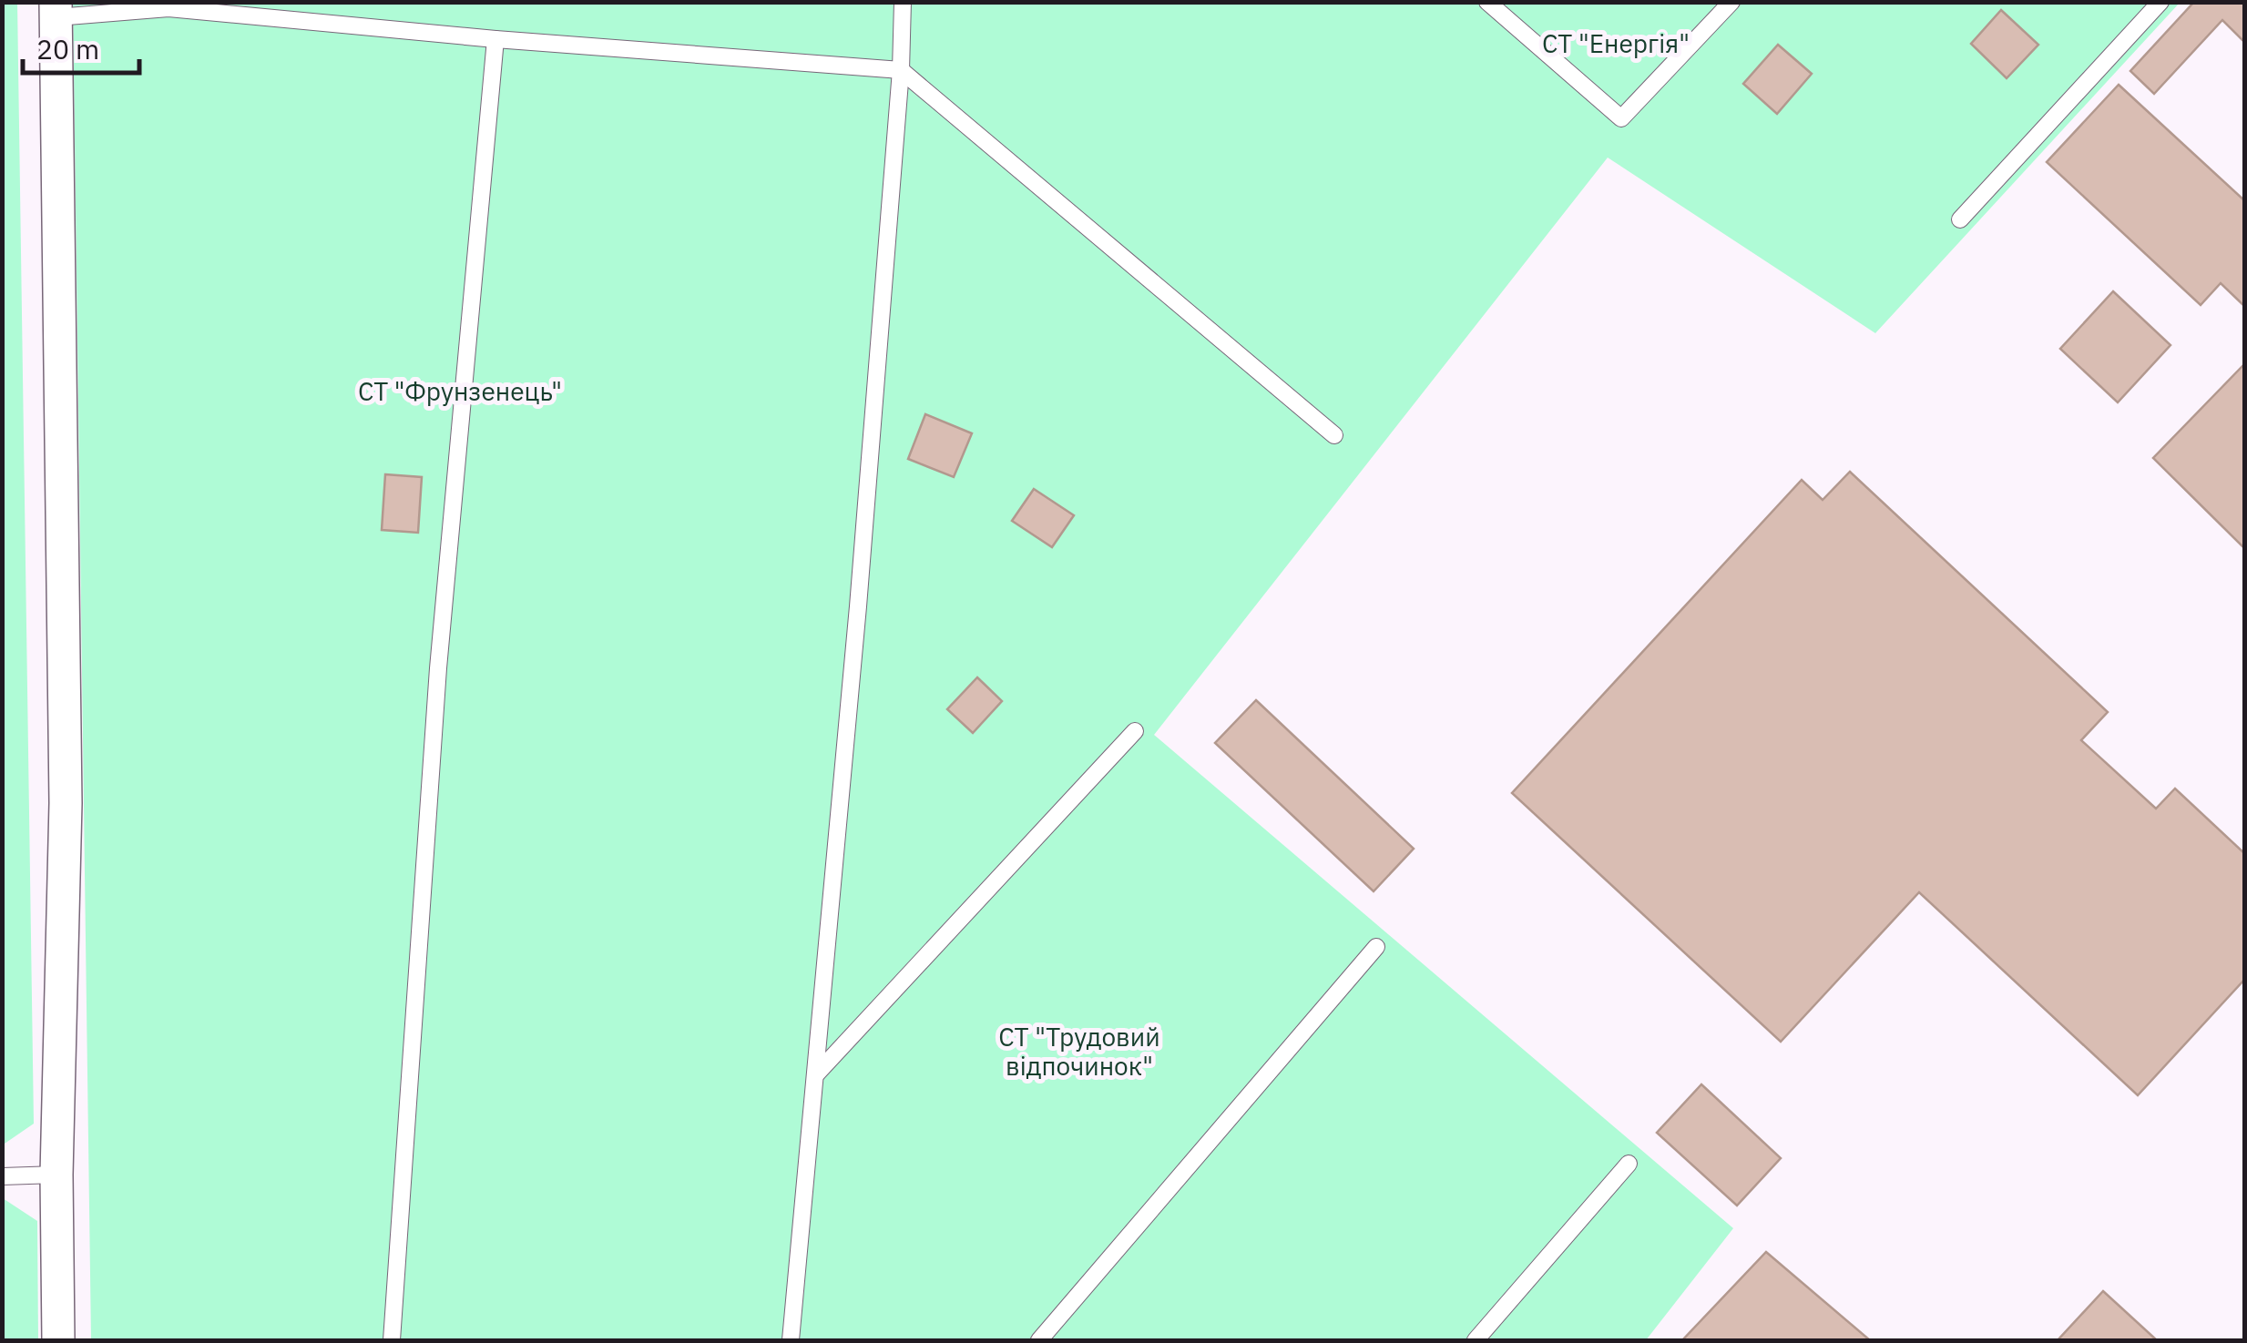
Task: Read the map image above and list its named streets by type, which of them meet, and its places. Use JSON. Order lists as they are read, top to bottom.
{
  "parks": ["СТ \"Енергія\"", "СТ \"Фрунзенець\"", "СТ \"Трудовий відпочинок\""],
  "scale_bar": "20 m"
}
